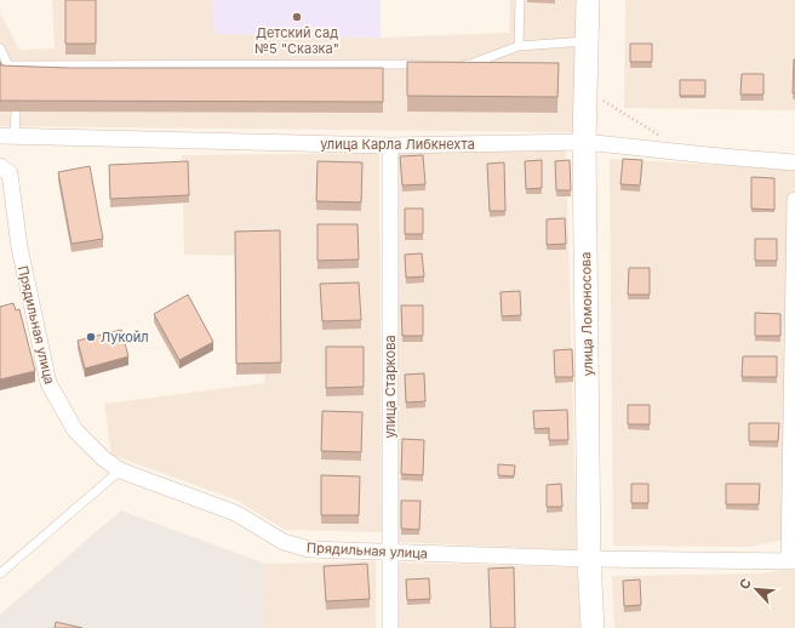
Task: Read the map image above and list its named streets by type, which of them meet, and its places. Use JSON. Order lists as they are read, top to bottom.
{
  "streets": {
    "main road": ["улица Ломоносова"],
    "street": ["улица Карла Либкнехта", "Прядильная улица", "улица Старкова"]
  },
  "crossings": [
    ["улица Карла Либкнехта", "улица Ломоносова"],
    ["улица Карла Либкнехта", "улица Старкова"],
    ["улица Ломоносова", "Прядильная улица"],
    ["Прядильная улица", "улица Старкова"]
  ],
  "places": ["Детский сад №5 \"Сказка\"", "Лукойл"],
  "north": "top left"
}
